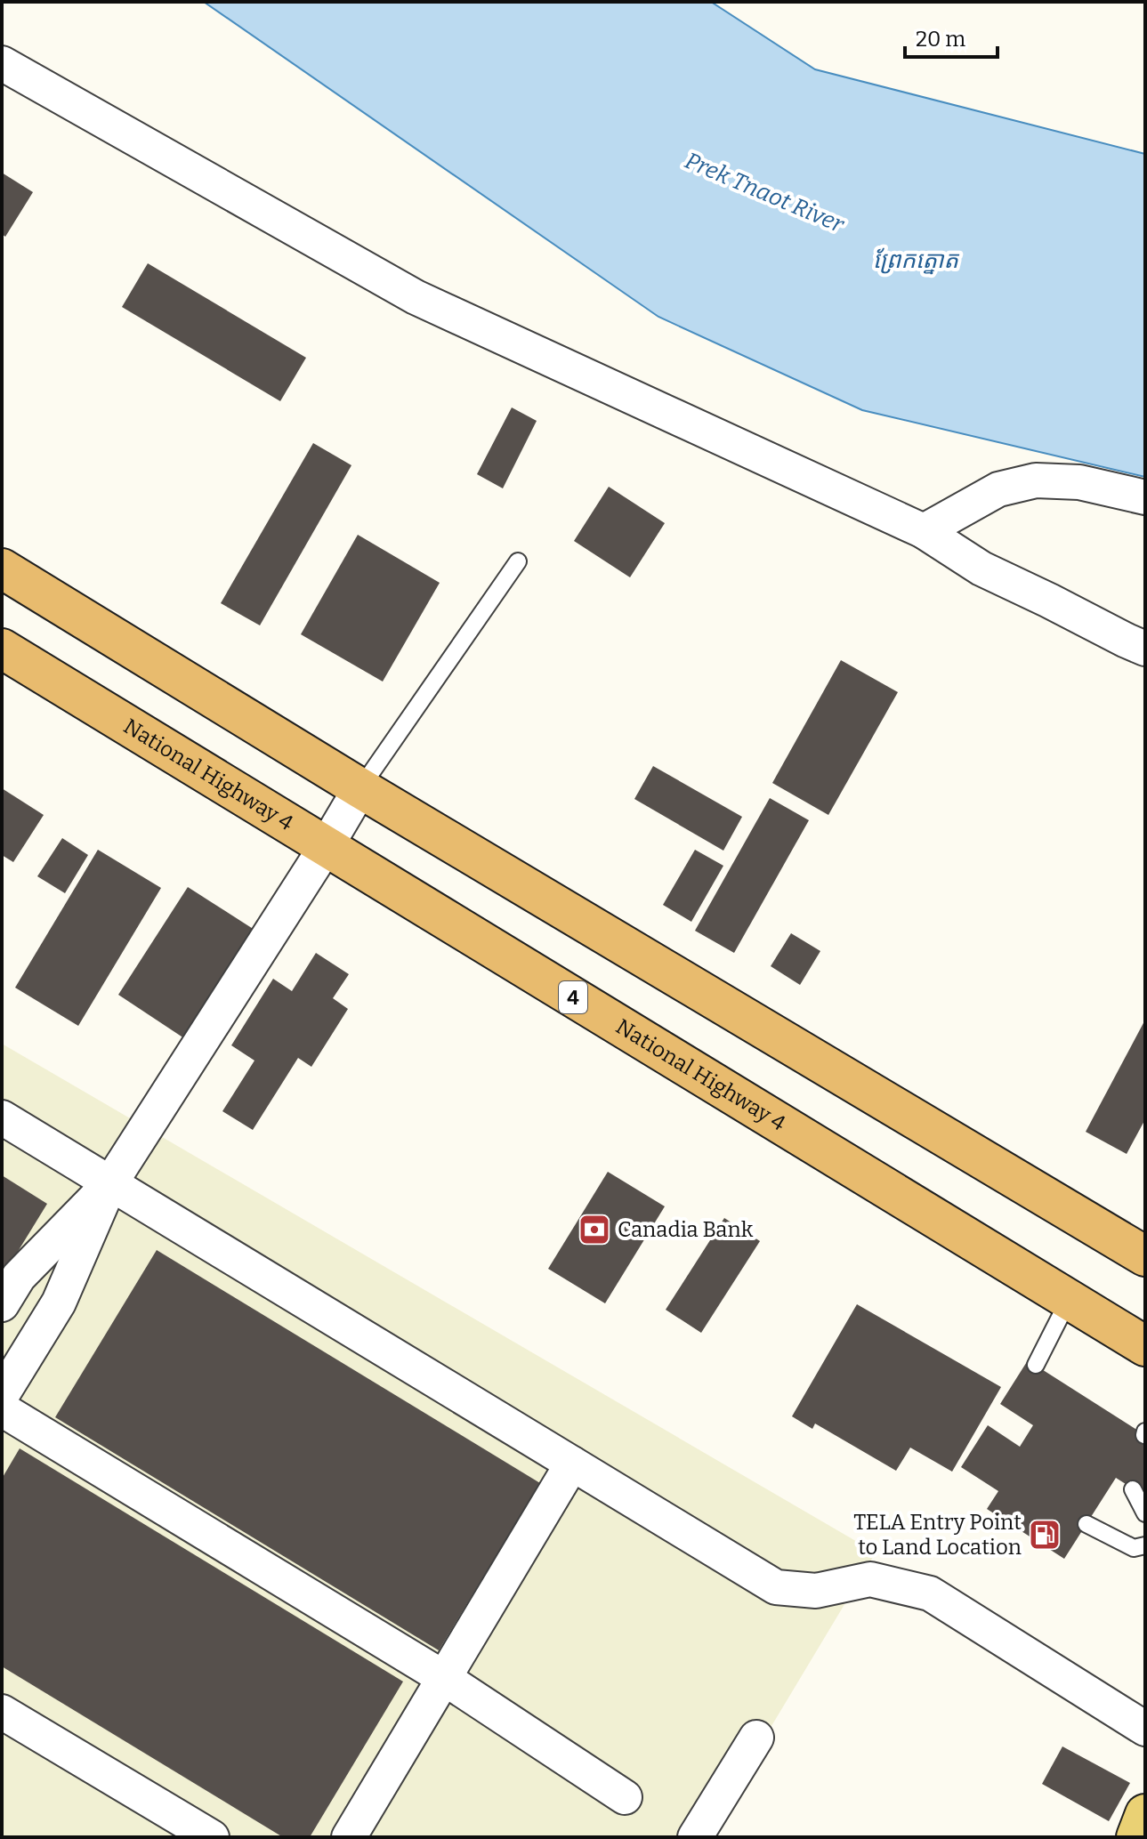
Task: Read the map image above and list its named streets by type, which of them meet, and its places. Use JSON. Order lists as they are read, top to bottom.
{
  "streets": {
    "highway": ["National Highway 4", "4"]
  },
  "water": ["Prek Tnaot River", "ព្រែកត្នោត"],
  "places": {
    "bank": ["Canadia Bank"],
    "fuel station": ["TELA Entry Point to Land Location"]
  },
  "scale_bar": "20 m"
}
